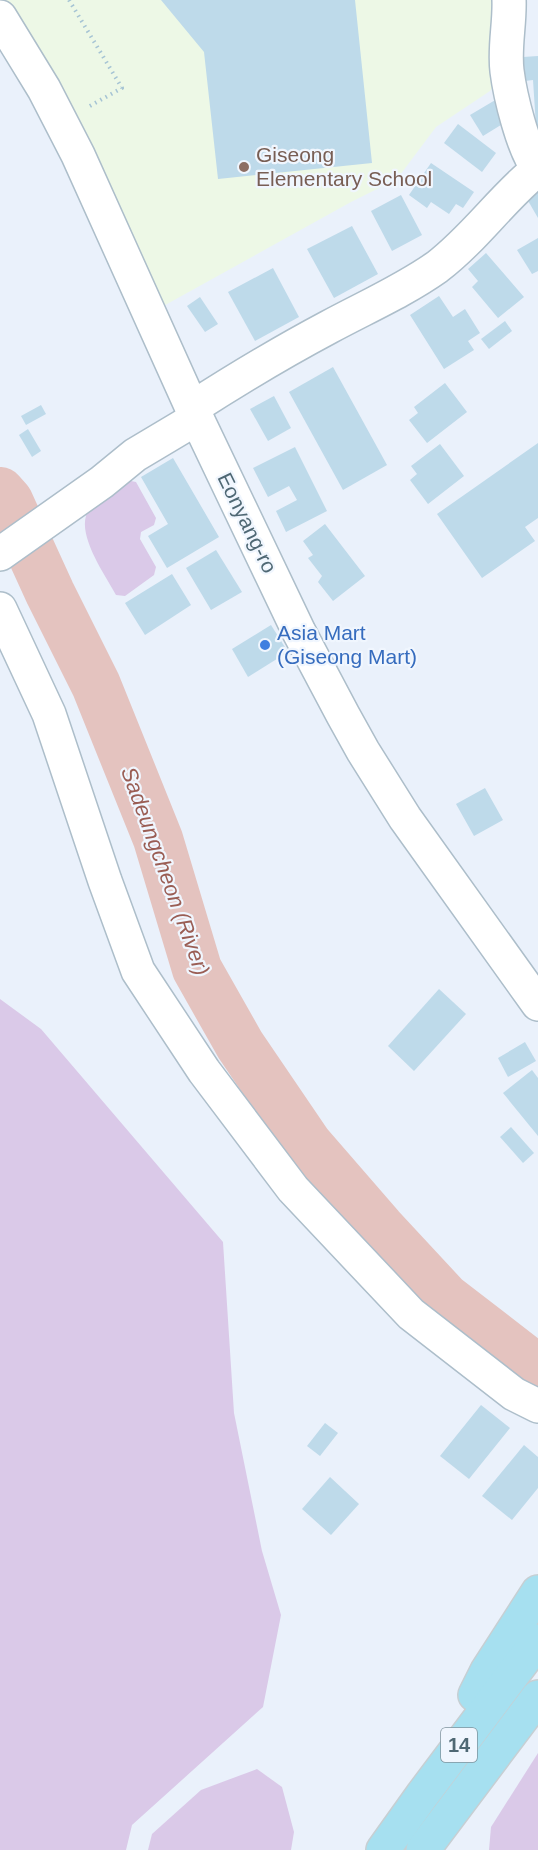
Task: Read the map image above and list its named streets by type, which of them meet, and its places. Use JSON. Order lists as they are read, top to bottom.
{
  "streets": {
    "highway": ["14"],
    "street": ["Eonyang-ro"]
  },
  "water": ["Sadeungcheon (River)"],
  "places": ["Giseong Elementary School", "Asia Mart (Giseong Mart)"]
}
